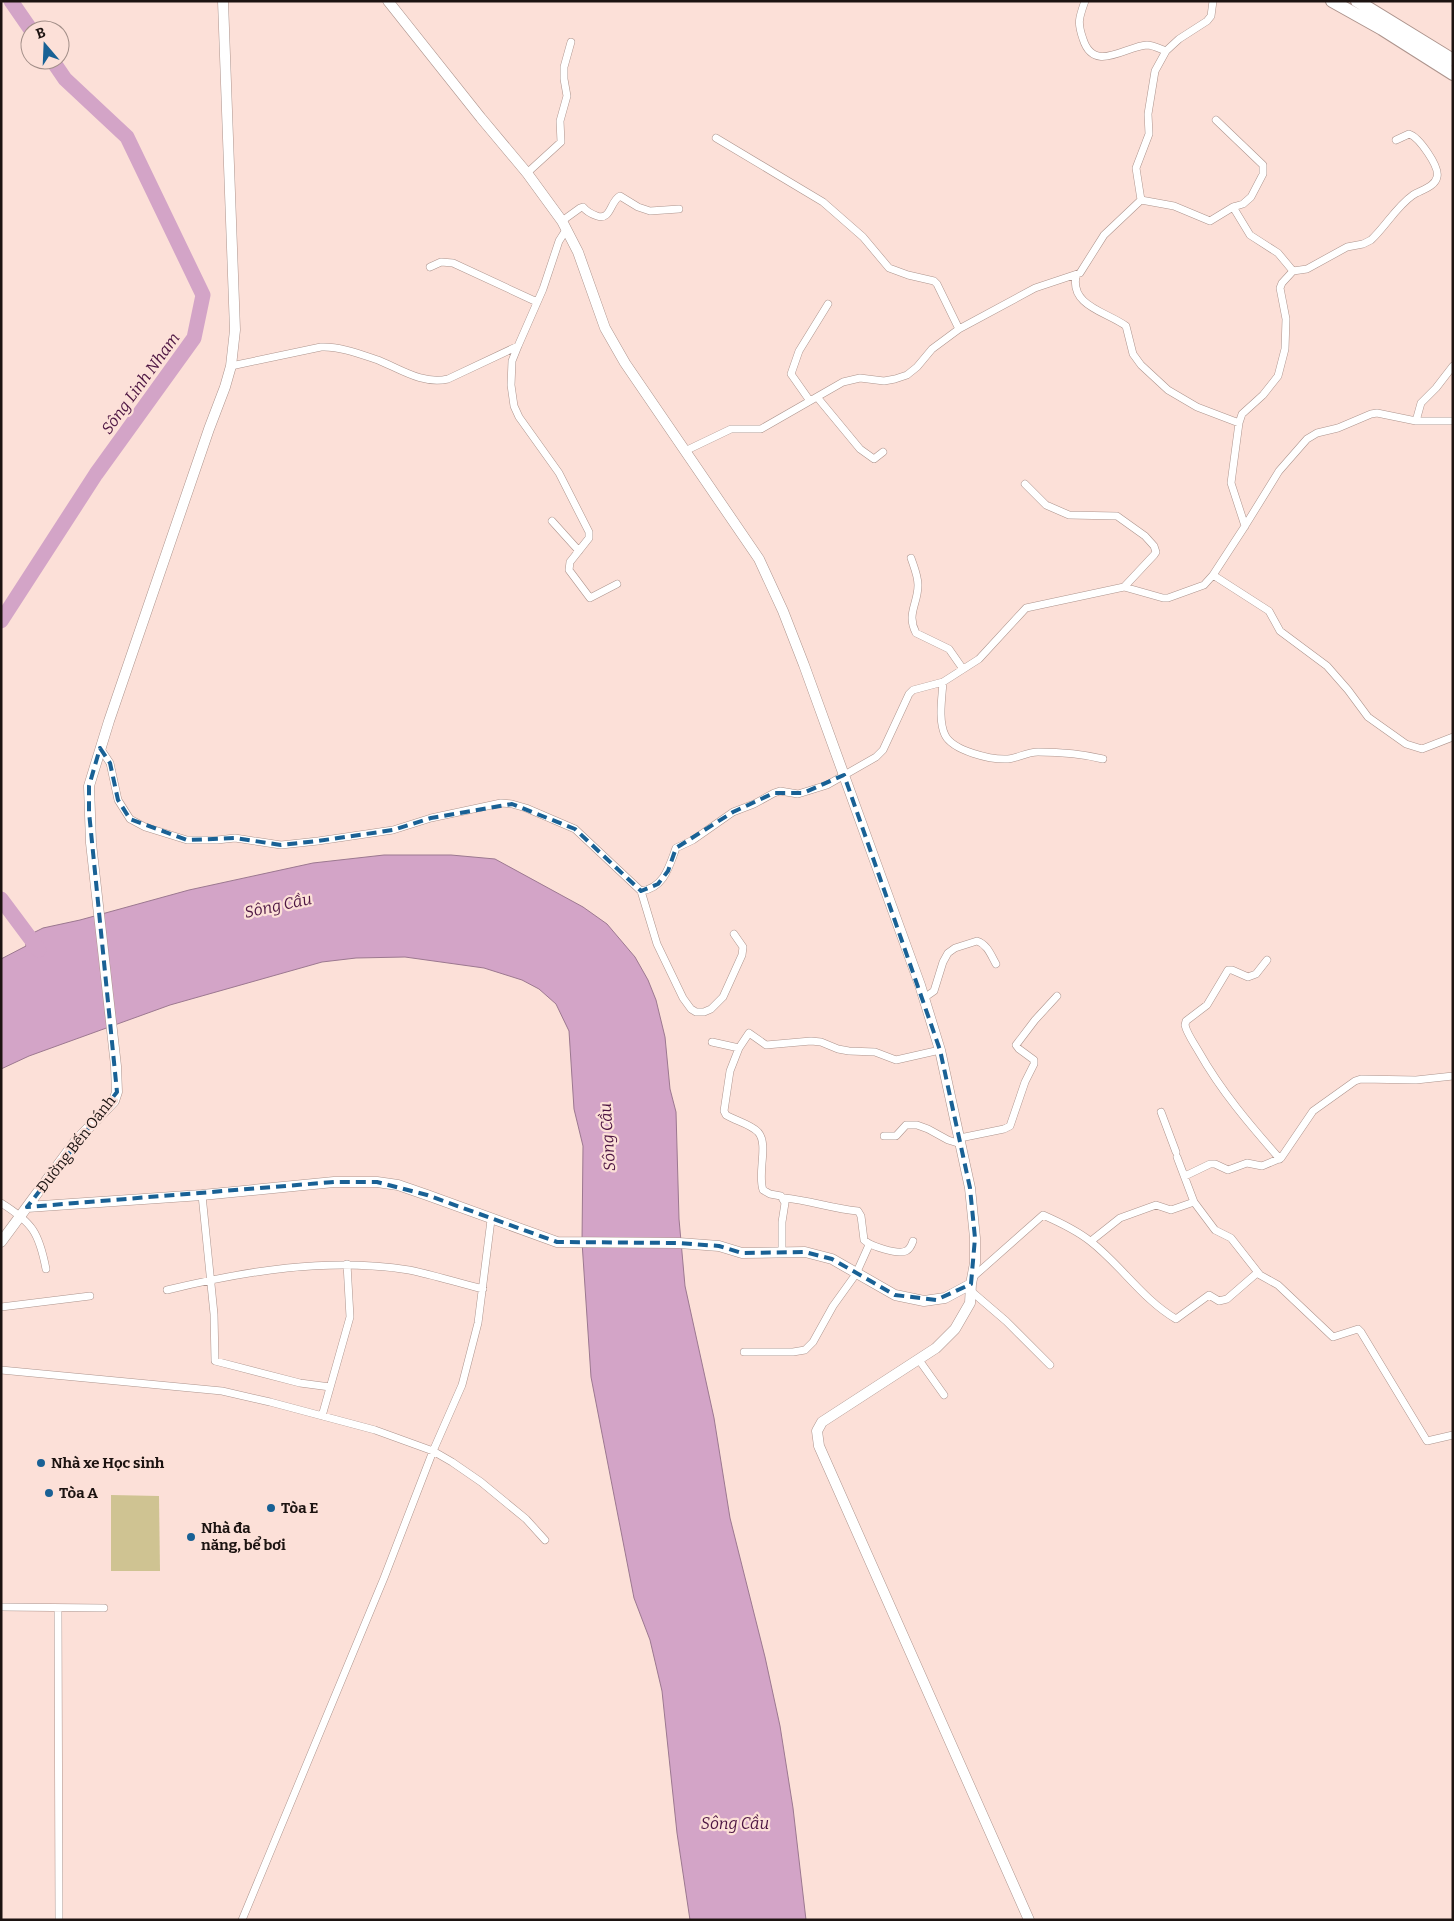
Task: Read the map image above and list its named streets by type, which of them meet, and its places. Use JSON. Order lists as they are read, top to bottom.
{
  "streets": {
    "street": ["Đường Bến Oánh"]
  },
  "water": ["Sông Linh Nham", "Sông Cầu"],
  "places": [
    "Nhà xe Học sinh",
    "Tòa A",
    "Tòa E",
    "Nhà đa năng, bể bơi"
  ],
  "north": "top"
}
